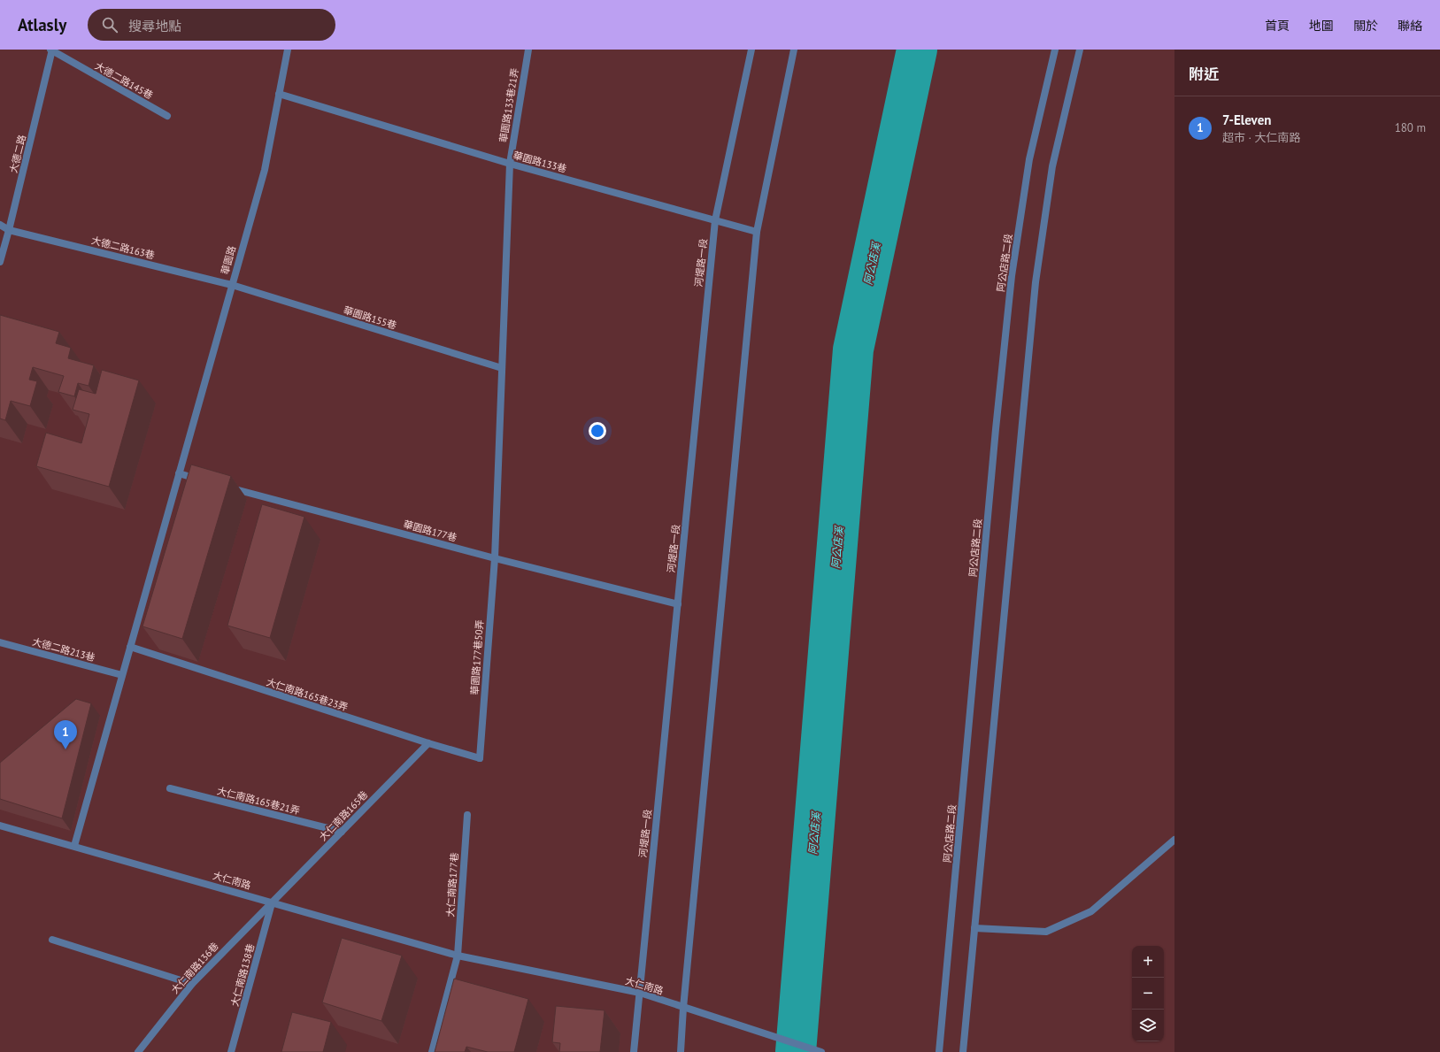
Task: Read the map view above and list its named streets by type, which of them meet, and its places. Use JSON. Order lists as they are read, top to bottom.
{
  "streets": {
    "street": [
      "大德二路145巷",
      "華園路133巷21弄",
      "大德二路",
      "華園路133巷",
      "大德二路163巷",
      "華園路",
      "河堤路一段",
      "阿公店路二段",
      "華園路155巷",
      "華園路177巷",
      "大德二路213巷",
      "華園路177巷50弄",
      "大仁南路165巷23弄",
      "大仁南路165巷21弄",
      "大仁南路165巷",
      "大仁南路",
      "大仁南路177巷",
      "大仁南路136巷",
      "大仁南路138巷"
    ]
  },
  "crossings": [
    ["大德二路145巷", "大德二路"],
    ["華園路133巷21弄", "華園路133巷"],
    ["大德二路", "大德二路163巷"],
    ["華園路133巷", "華園路"],
    ["華園路133巷", "河堤路一段"],
    ["大德二路163巷", "華園路"],
    ["大德二路163巷", "華園路155巷"],
    ["華園路", "華園路155巷"],
    ["華園路", "大德二路213巷"],
    ["華園路", "大仁南路165巷23弄"],
    ["華園路", "大仁南路"],
    ["河堤路一段", "華園路177巷"],
    ["河堤路一段", "大仁南路"],
    ["華園路177巷", "華園路177巷50弄"],
    ["華園路177巷50弄", "大仁南路165巷23弄"],
    ["大仁南路165巷23弄", "大仁南路165巷"],
    ["大仁南路165巷21弄", "大仁南路165巷"],
    ["大仁南路165巷", "大仁南路"],
    ["大仁南路165巷", "大仁南路136巷"],
    ["大仁南路165巷", "大仁南路138巷"],
    ["大仁南路", "大仁南路177巷"],
    ["大仁南路", "大仁南路136巷"],
    ["大仁南路", "大仁南路138巷"],
    ["大仁南路136巷", "大仁南路138巷"]
  ],
  "water": ["阿公店溪"],
  "page": {
    "header": "Atlasly",
    "search": "搜尋地點",
    "nav": [
      "首頁",
      "地圖",
      "關於",
      "聯絡"
    ],
    "heading": "附近",
    "list": [
      {
        "mark": "1",
        "name": "7-Eleven",
        "note": "超市 · 大仁南路",
        "value": "180 m"
      }
    ],
    "pins": "1",
    "map_buttons": ["+", "−"]
  }
}
